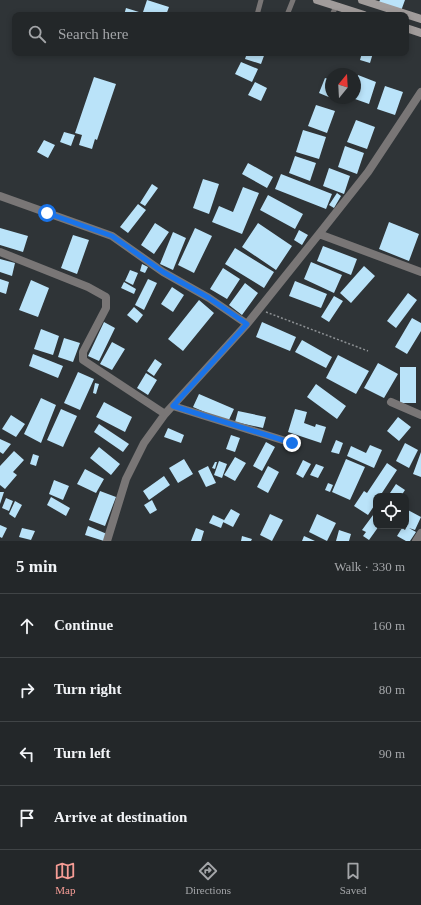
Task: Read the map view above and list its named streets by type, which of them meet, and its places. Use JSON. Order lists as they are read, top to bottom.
{
  "north": "top",
  "page": {
    "search": "Search here",
    "heading": ["5 min", "Walk · 330 m"],
    "list": [
      ["Continue", "160 m"],
      ["Turn right", "80 m"],
      ["Turn left", "90 m"],
      "Arrive at destination"
    ],
    "nav": ["Map", "Directions", "Saved"]
  }
}
